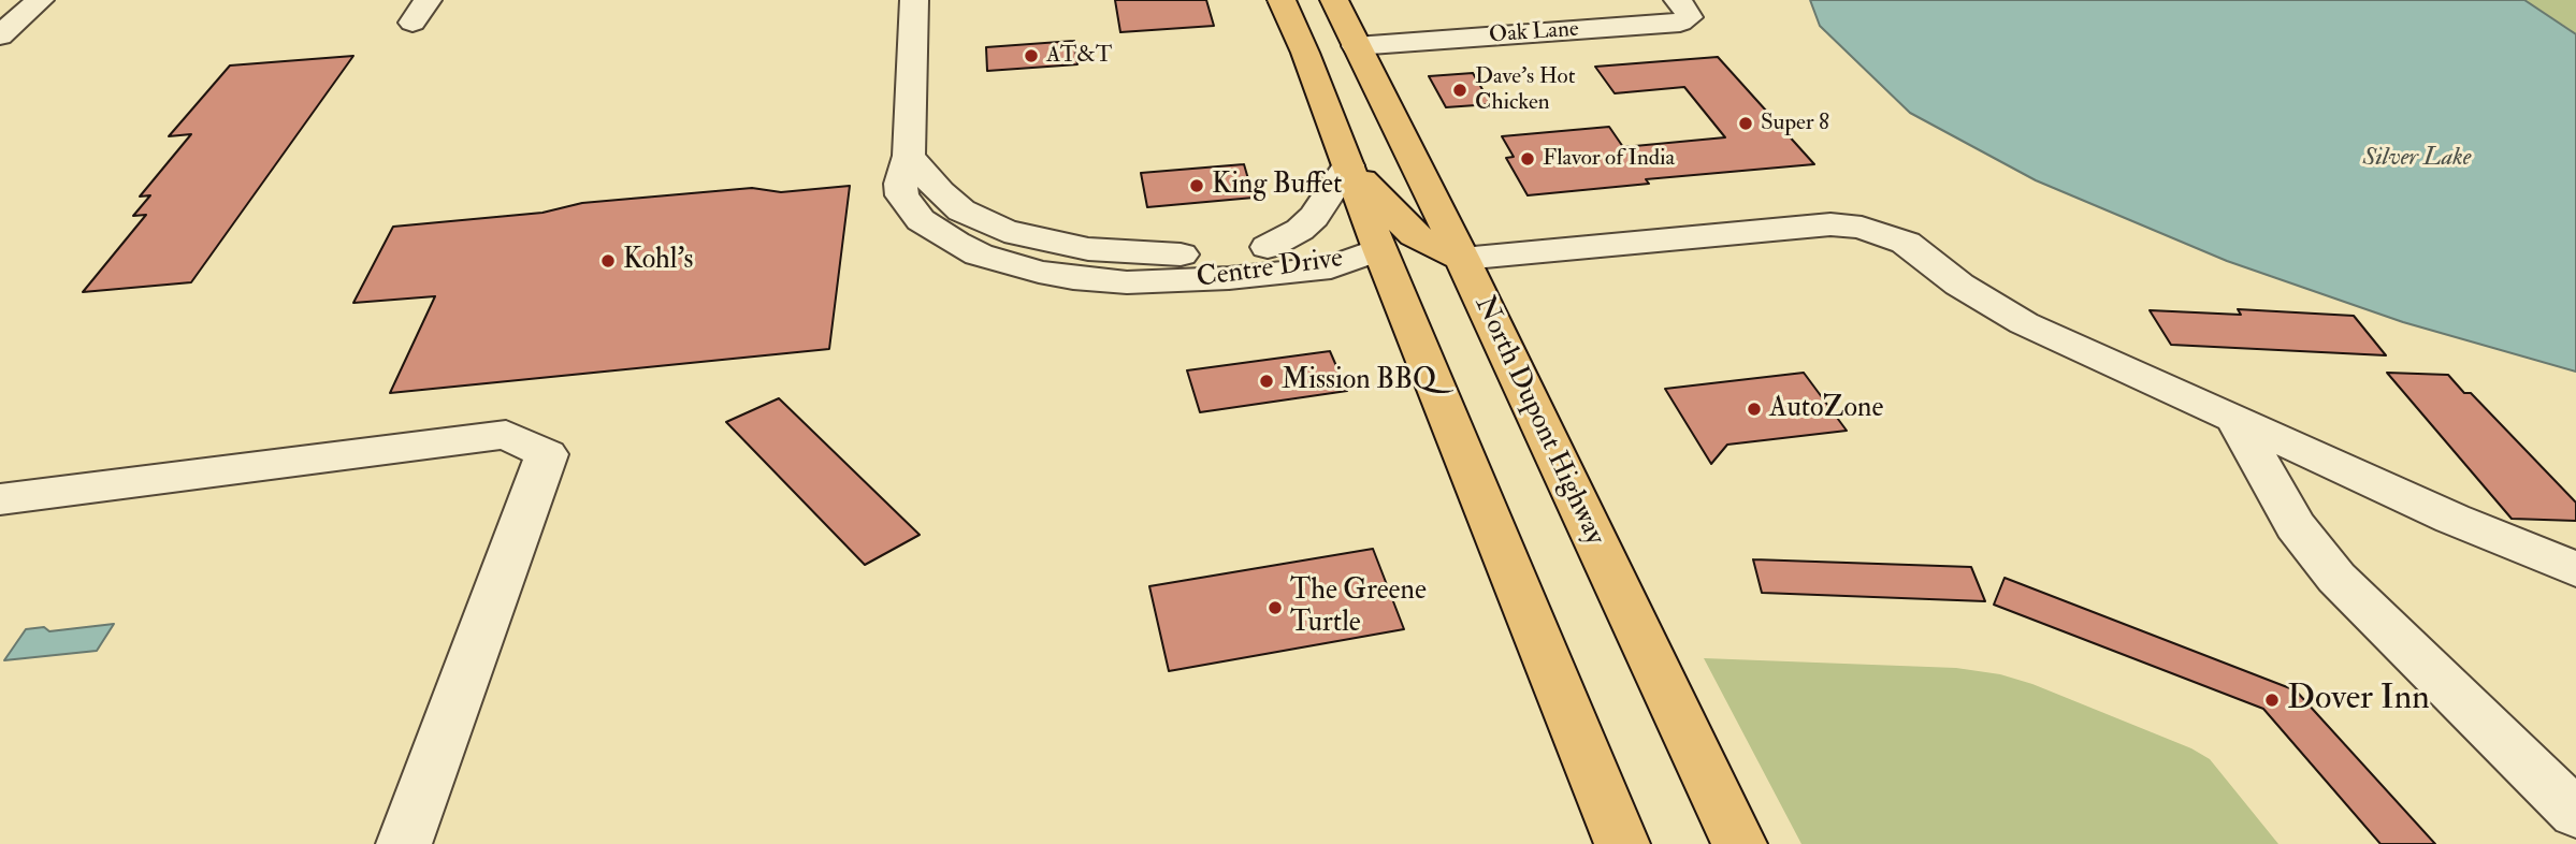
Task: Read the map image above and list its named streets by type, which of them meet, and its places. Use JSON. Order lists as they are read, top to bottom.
{
  "streets": {
    "highway": ["North Dupont Highway"],
    "street": ["Oak Lane", "Centre Drive"]
  },
  "crossings": [
    ["Oak Lane", "North Dupont Highway"]
  ],
  "water": ["Silver Lake"],
  "places": [
    "AT&T",
    "Dave's Hot Chicken",
    "Super 8",
    "Flavor of India",
    "King Buffet",
    "Kohl's",
    "Mission BBQ",
    "AutoZone",
    "The Greene Turtle",
    "Dover Inn"
  ]
}
